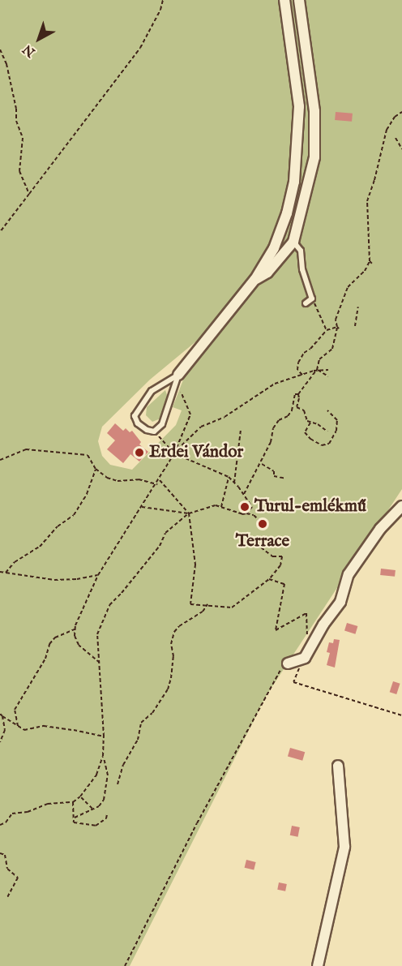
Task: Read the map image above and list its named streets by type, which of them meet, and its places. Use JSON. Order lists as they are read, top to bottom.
{
  "places": ["Erdei Vándor", "Turul-emlékmű", "Terrace"],
  "north": "bottom left"
}
